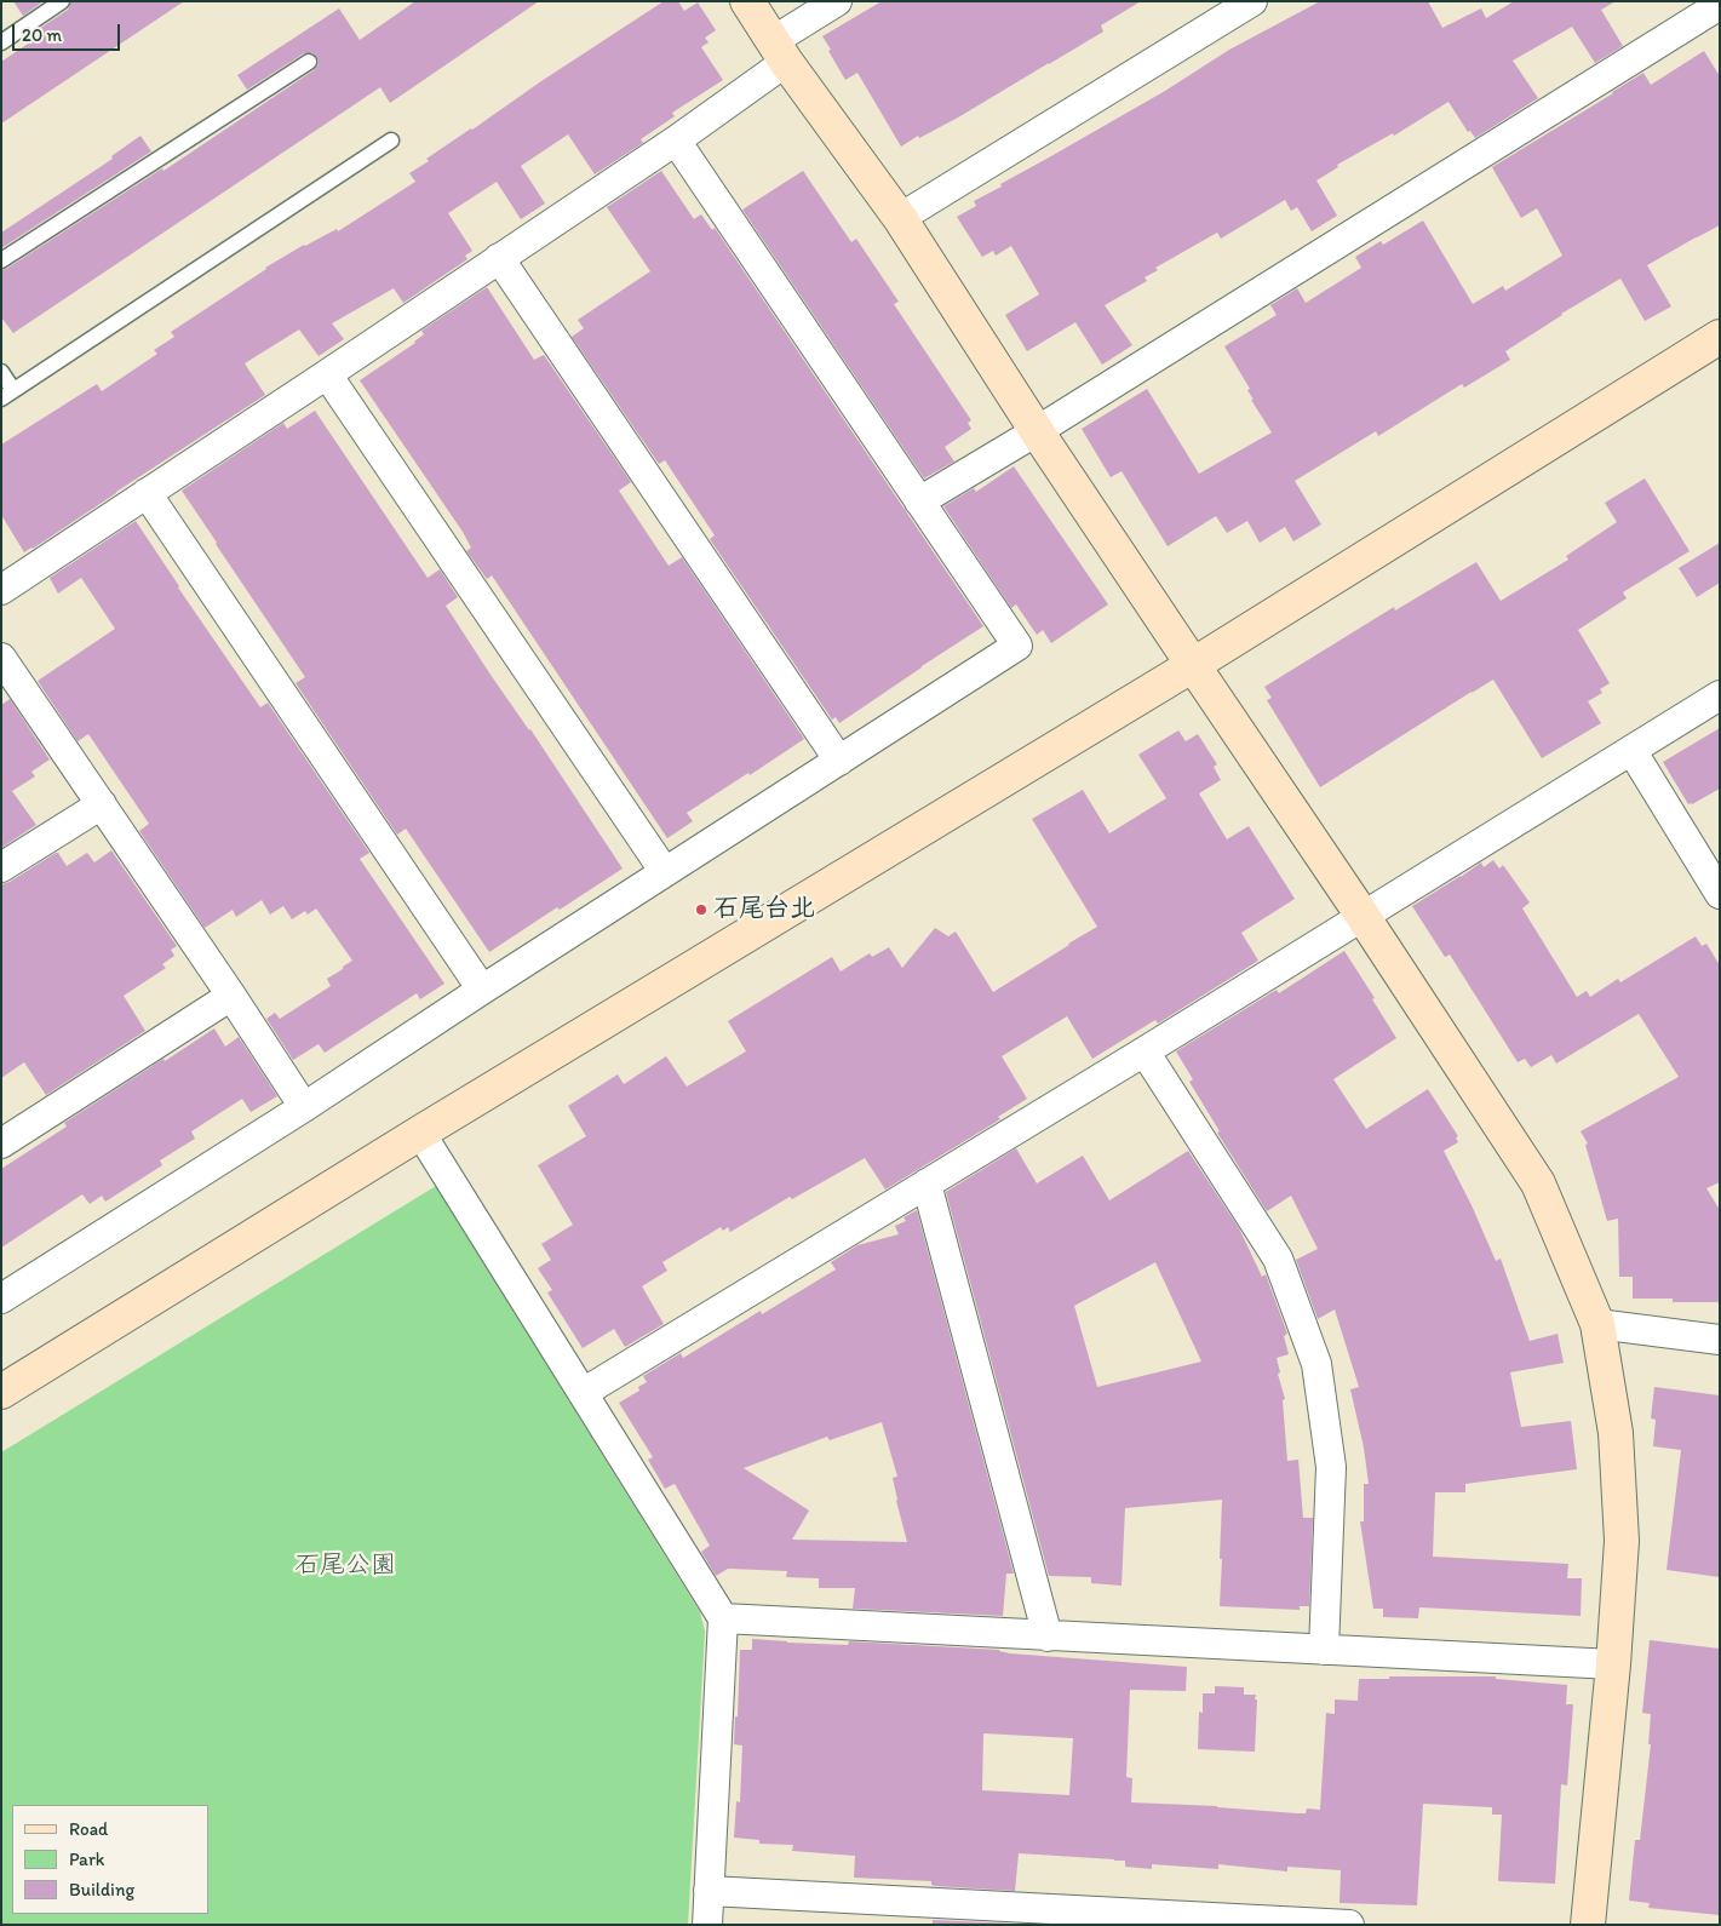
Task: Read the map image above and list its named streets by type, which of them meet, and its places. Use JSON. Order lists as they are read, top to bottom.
{
  "parks": ["石尾公園"],
  "places": ["石尾台北"],
  "legend": ["Road", "Park", "Building"],
  "scale_bar": "20 m"
}
